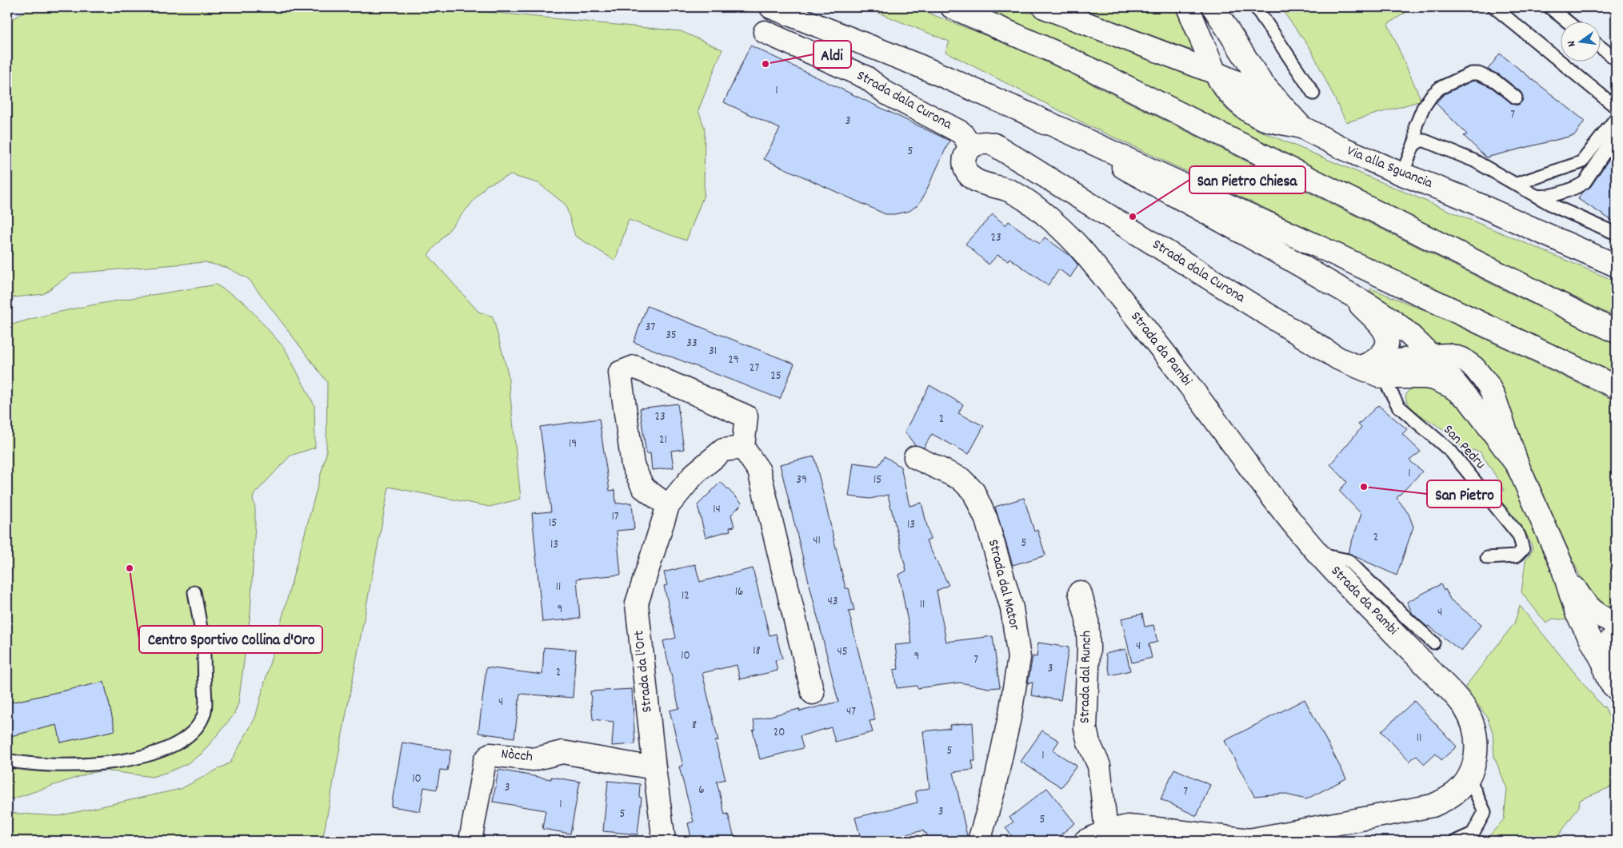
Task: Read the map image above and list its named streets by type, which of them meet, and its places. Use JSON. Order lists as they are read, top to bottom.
{
  "streets": {
    "main road": [
      "Strada dala Curona",
      "Via alla Sguancia",
      "Strada da Pambi",
      "Strada dal Mator",
      "Strada da l'Ort",
      "Strada dal Runch",
      "Nòcch"
    ],
    "lane": ["San Pedru"]
  },
  "crossings": [
    ["Strada dala Curona", "Strada da Pambi"],
    ["Strada dala Curona", "San Pedru"],
    ["Strada da Pambi", "Strada dal Runch"],
    ["Strada da l'Ort", "Nòcch"]
  ],
  "places": [
    "Aldi",
    "San Pietro Chiesa",
    "San Pietro",
    "Centro Sportivo Collina d'Oro"
  ],
  "house_numbers": [
    "1",
    "7",
    "3",
    "5",
    "23",
    "37",
    "35",
    "33",
    "31",
    "29",
    "27",
    "25",
    "23",
    "2",
    "21",
    "19",
    "1",
    "39",
    "15",
    "14",
    "17",
    "15",
    "13",
    "2",
    "41",
    "5",
    "13",
    "11",
    "16",
    "12",
    "43",
    "11",
    "9",
    "4",
    "4",
    "18",
    "45",
    "10",
    "9",
    "7",
    "3",
    "2",
    "4",
    "47",
    "8",
    "20",
    "11",
    "5",
    "1",
    "10",
    "3",
    "6",
    "7",
    "1",
    "3",
    "5",
    "5"
  ],
  "north": "left"
}
